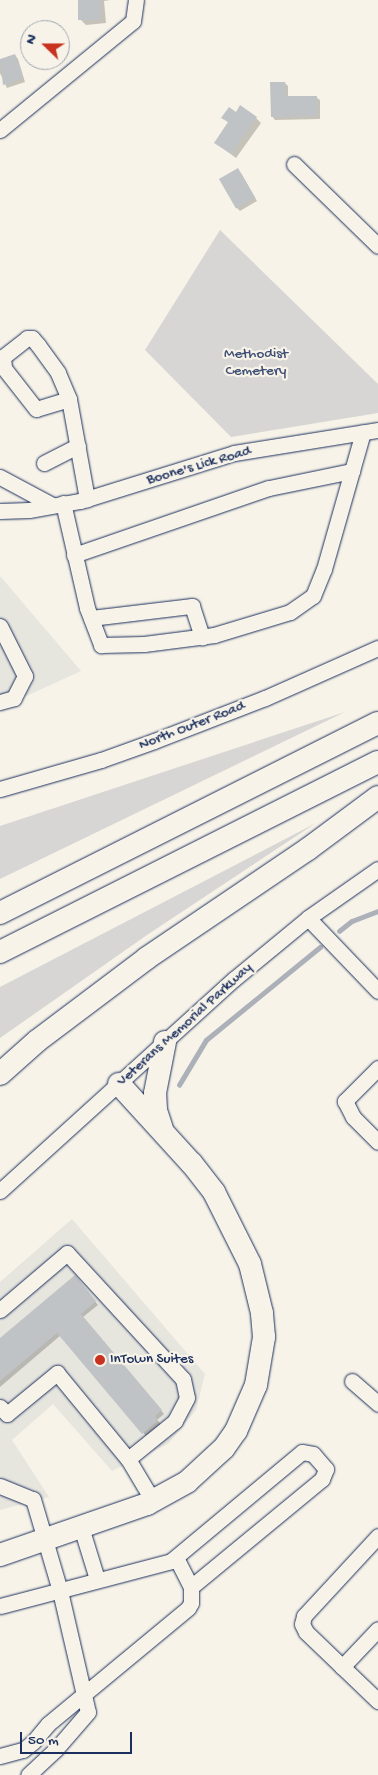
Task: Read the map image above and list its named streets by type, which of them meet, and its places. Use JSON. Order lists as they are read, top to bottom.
{
  "streets": {
    "street": ["Boone's Lick Road", "North Outer Road", "Veterans Memorial Parkway"]
  },
  "parks": ["Methodist Cemetery"],
  "places": ["InTown Suites"],
  "scale_bar": "50 m",
  "north": "left"
}
